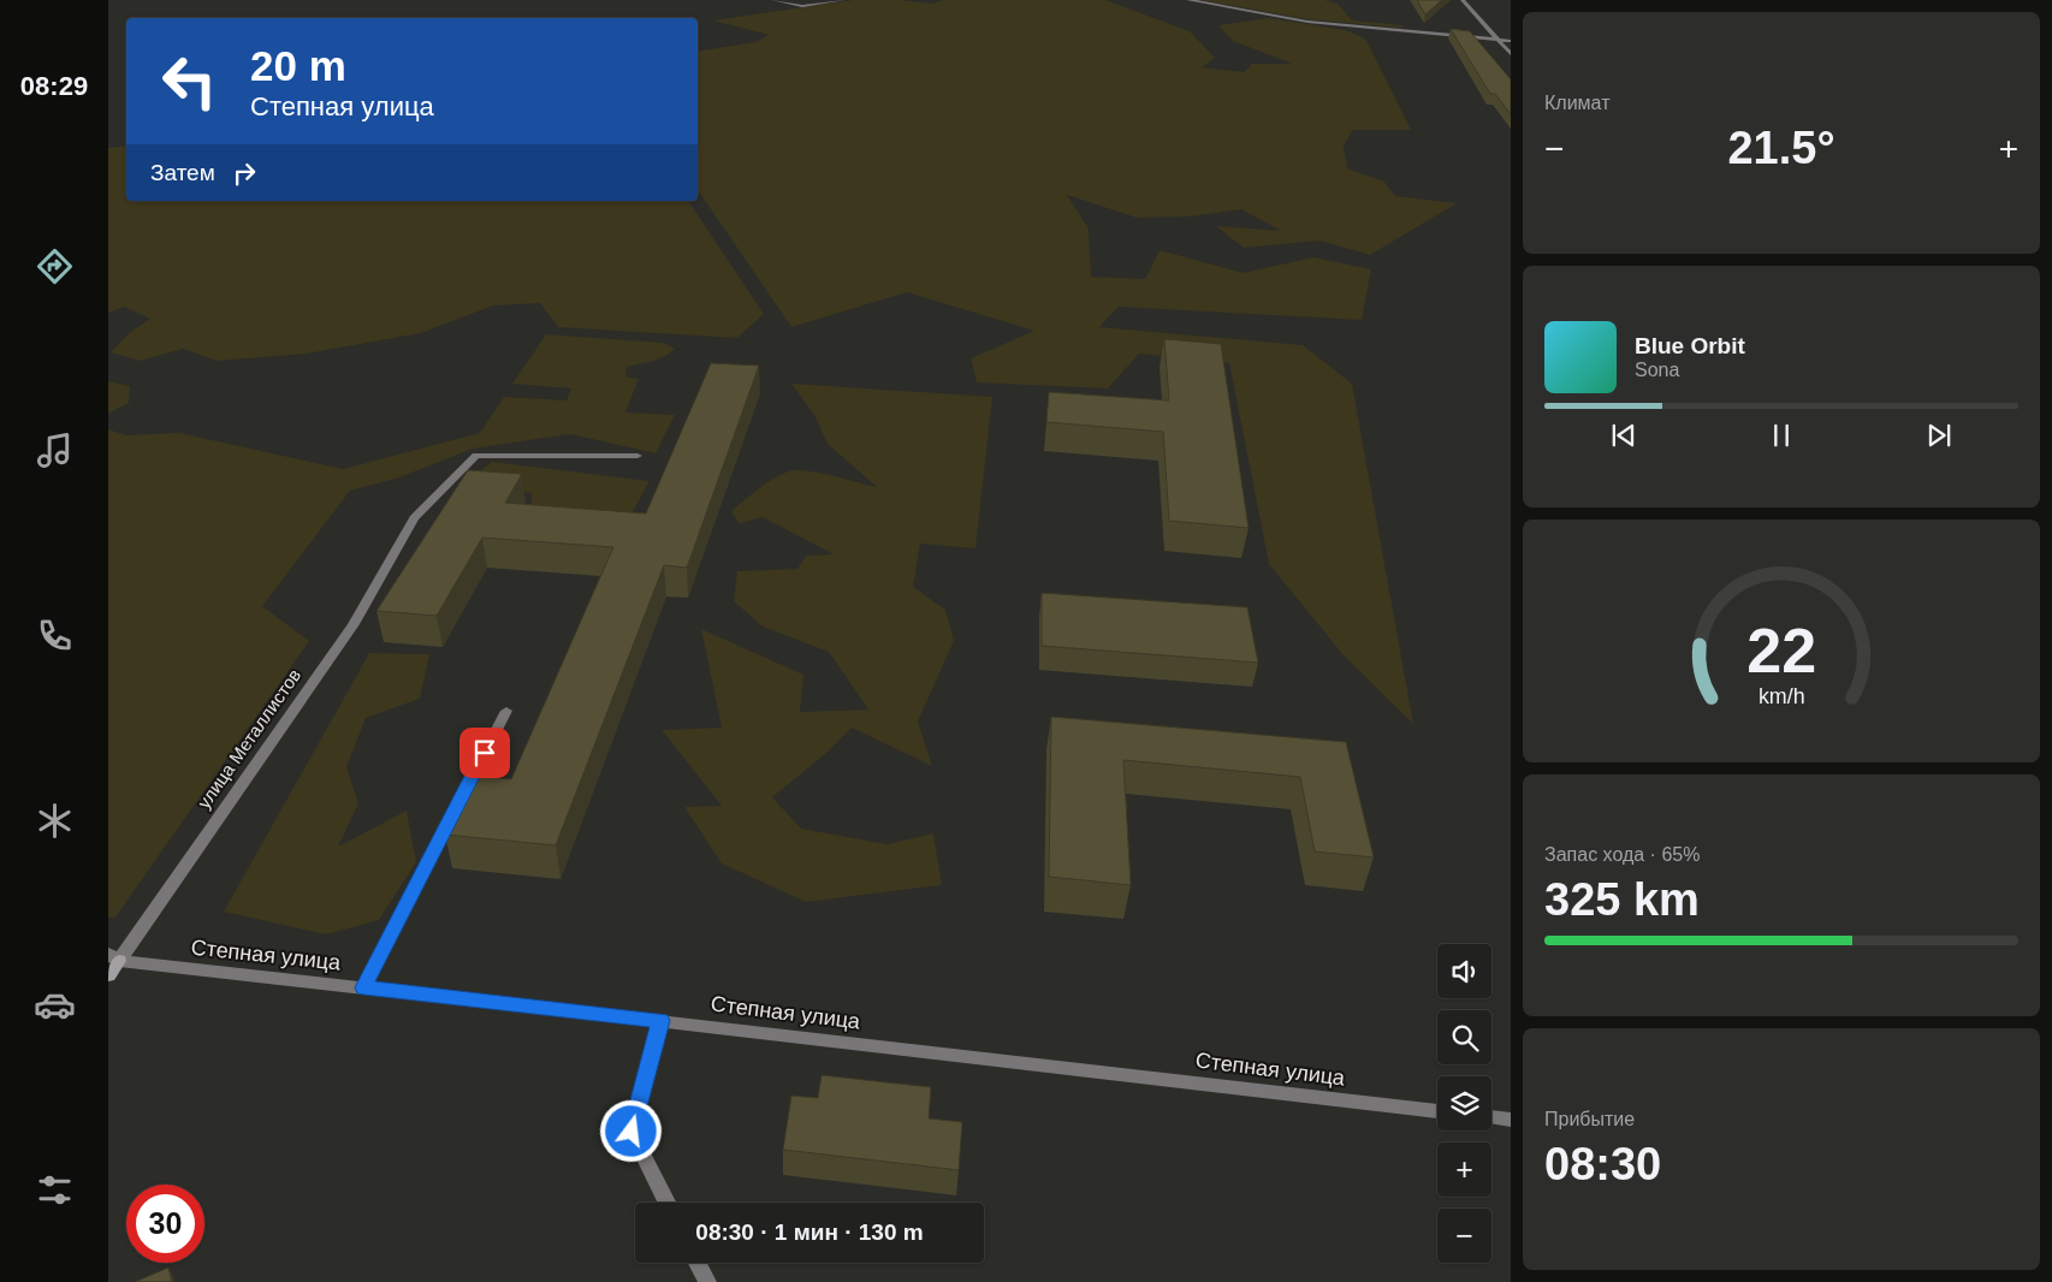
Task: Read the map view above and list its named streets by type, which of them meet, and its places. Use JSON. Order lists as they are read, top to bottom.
{
  "streets": {
    "street": ["улица Металлистов", "Степная улица"]
  },
  "crossings": [
    ["улица Металлистов", "Степная улица"]
  ],
  "page": {
    "tabs": "08:29",
    "tile": [
      "Климат",
      ["Запас хода · 65%", "325 km"],
      ["Прибытие", "08:30"]
    ],
    "turn": ["20 m", "Степная улица"],
    "heat": ["−", "21.5°", "+"],
    "then": "Затем",
    "song": ["Blue Orbit", "Sona"],
    "map_buttons": ["+", "−"],
    "limit": "30",
    "trip": "08:30 · 1 мин · 130 m",
    "gauge": ["22", "km/h"]
  }
}
